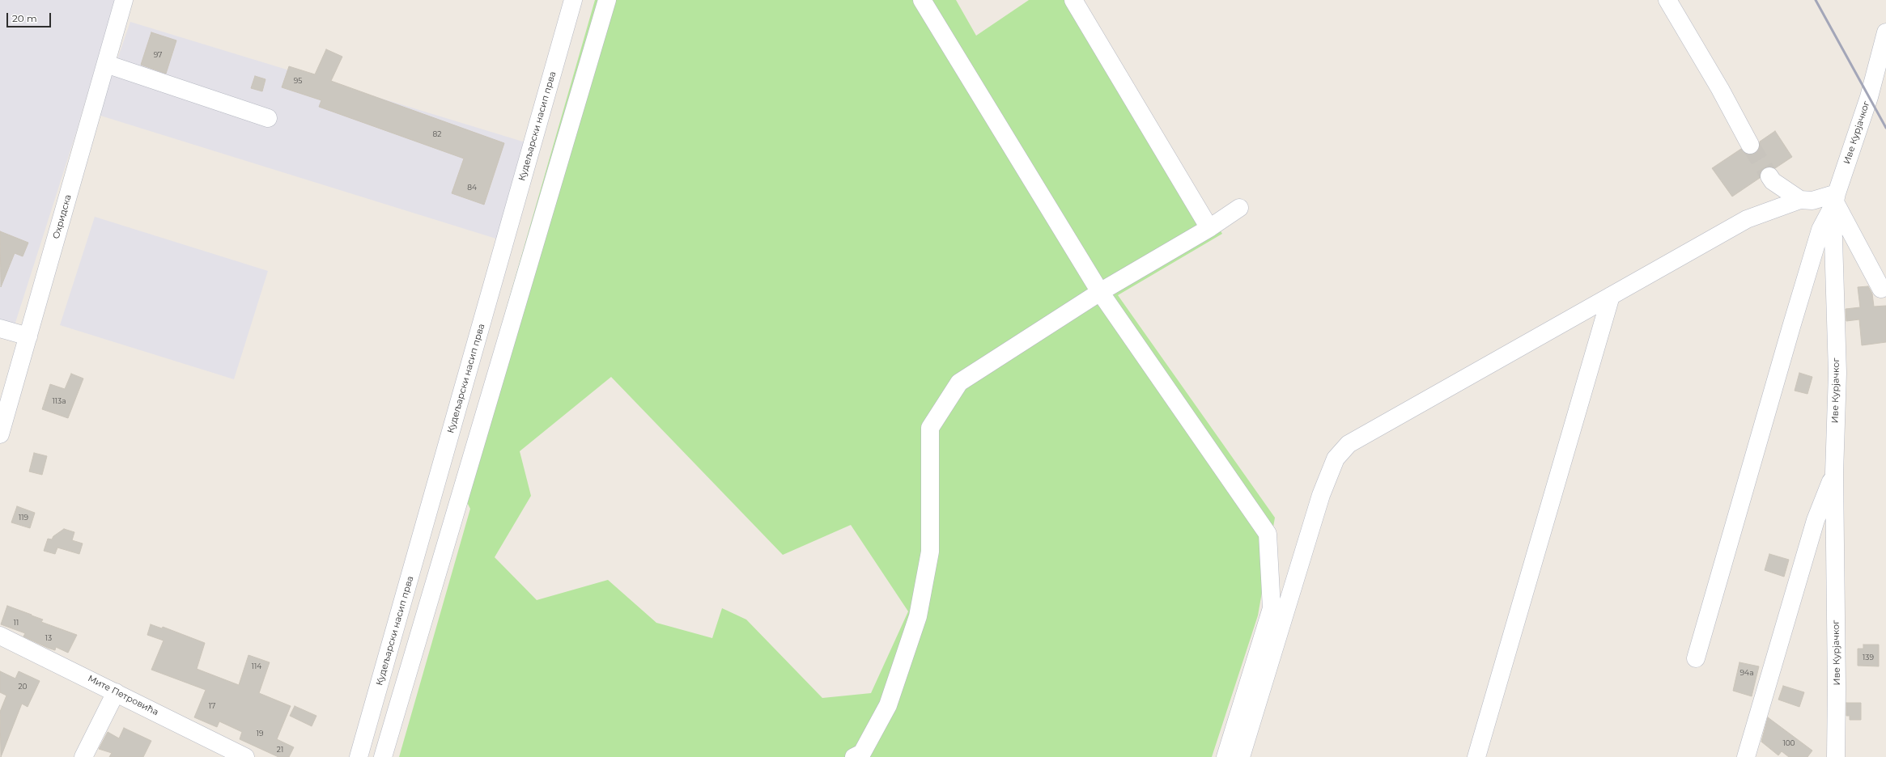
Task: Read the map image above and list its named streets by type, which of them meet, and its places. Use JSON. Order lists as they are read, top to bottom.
{
  "streets": {
    "street": [
      "Кудељарски насип прва",
      "Иве Курјачког",
      "Охридска",
      "Мите Петровића"
    ]
  },
  "house_numbers": [
    "97",
    "95",
    "82",
    "84",
    "113a",
    "119",
    "11",
    "13",
    "139",
    "114",
    "94a",
    "20",
    "17",
    "19",
    "100",
    "21"
  ],
  "scale_bar": "20 m"
}
